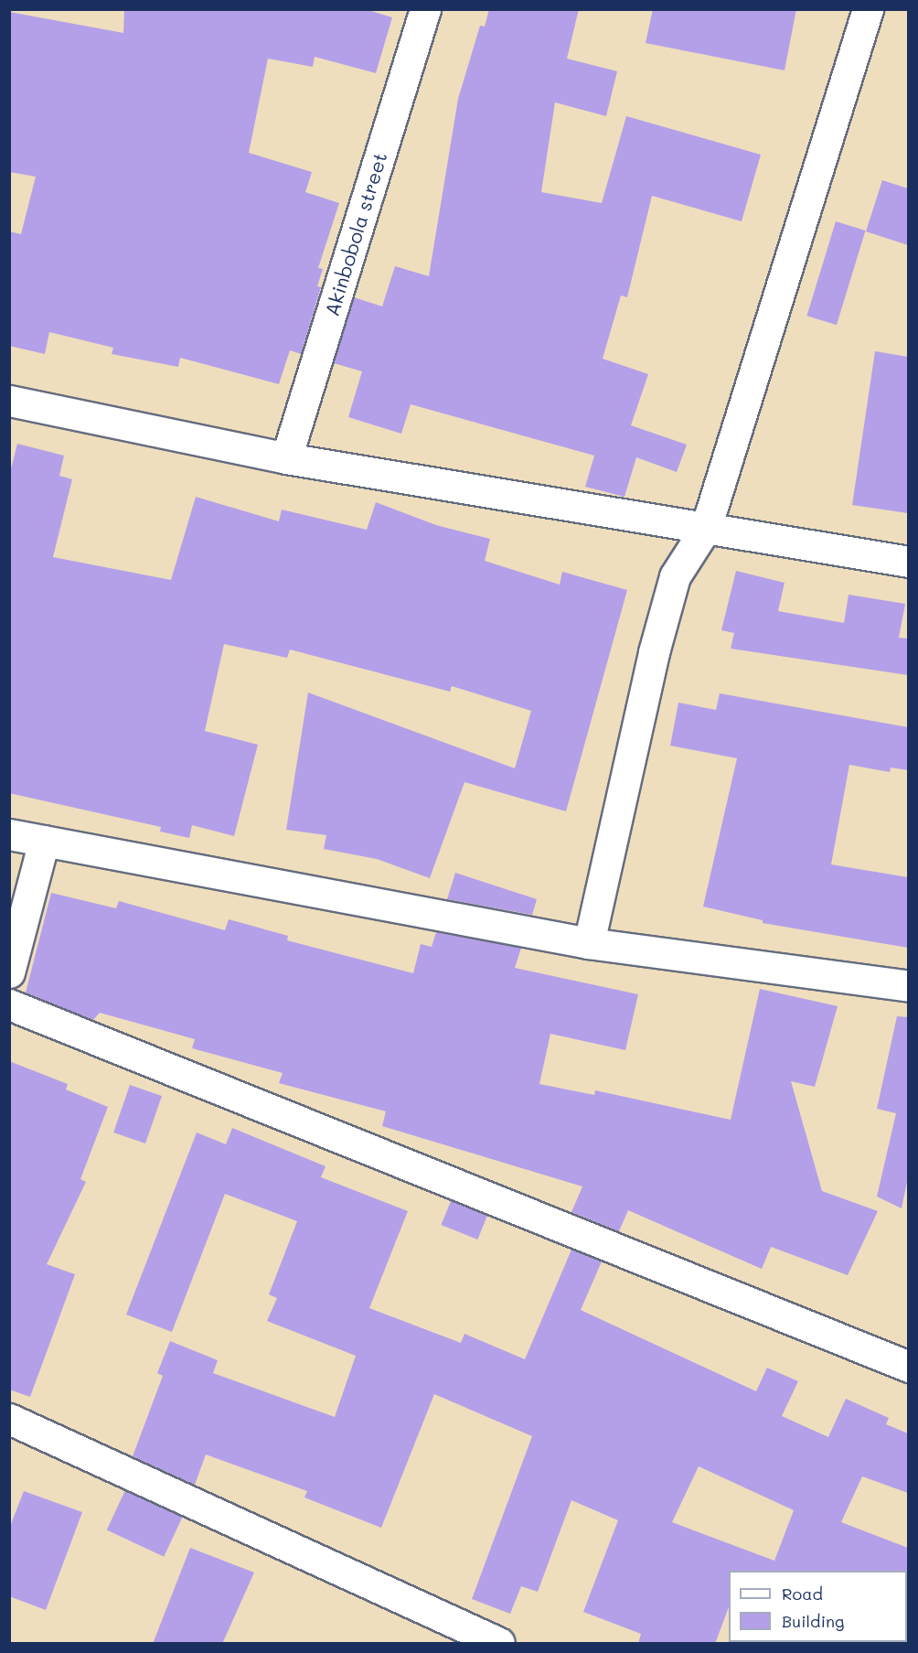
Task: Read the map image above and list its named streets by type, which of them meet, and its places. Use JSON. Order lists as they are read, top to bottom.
{
  "streets": {
    "street": ["Akinbobola street"]
  },
  "legend": ["Road", "Building"]
}
